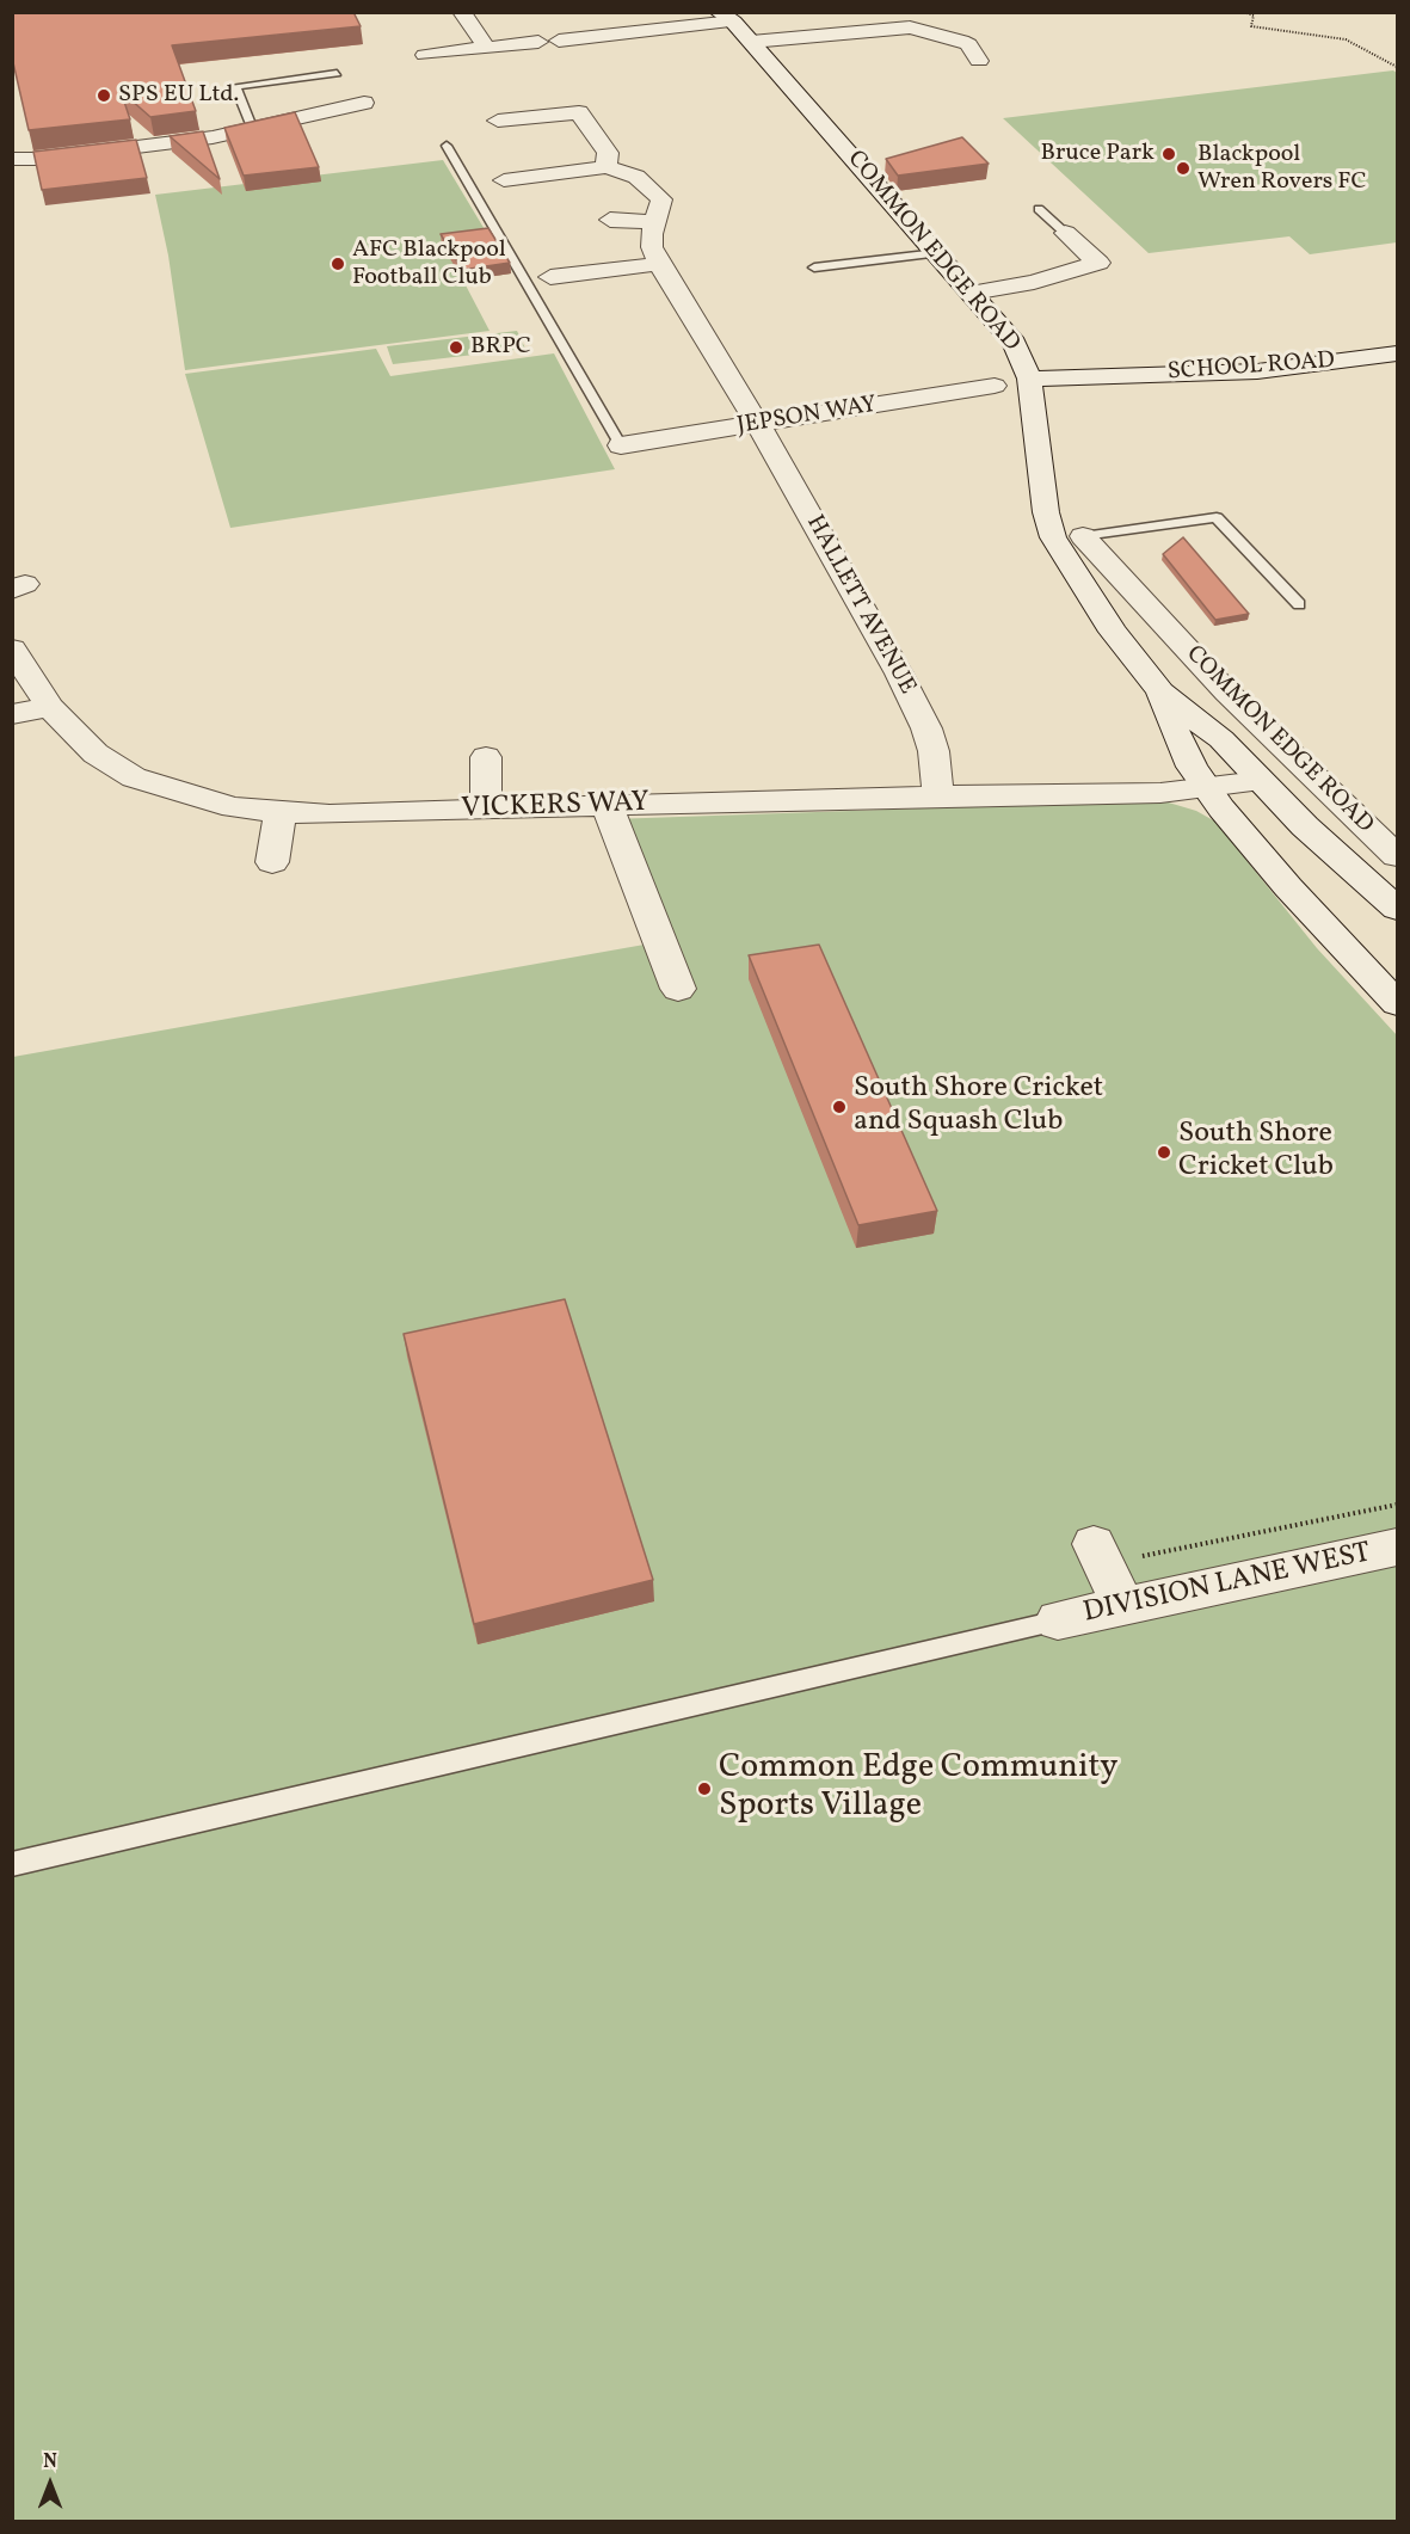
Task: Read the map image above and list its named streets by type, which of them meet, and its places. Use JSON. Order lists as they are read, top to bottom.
{
  "streets": {
    "street": [
      "COMMON EDGE ROAD",
      "SCHOOL ROAD",
      "JEPSON WAY",
      "HALLETT AVENUE",
      "VICKERS WAY",
      "DIVISION LANE WEST"
    ]
  },
  "crossings": [
    ["COMMON EDGE ROAD", "SCHOOL ROAD"],
    ["COMMON EDGE ROAD", "VICKERS WAY"],
    ["JEPSON WAY", "HALLETT AVENUE"],
    ["HALLETT AVENUE", "VICKERS WAY"]
  ],
  "places": [
    "SPS EU Ltd.",
    "Bruce Park",
    "Blackpool Wren Rovers FC",
    "AFC Blackpool Football Club",
    "BRPC",
    "South Shore Cricket and Squash Club",
    "South Shore Cricket Club",
    "Common Edge Community Sports Village"
  ],
  "north": "top"
}
